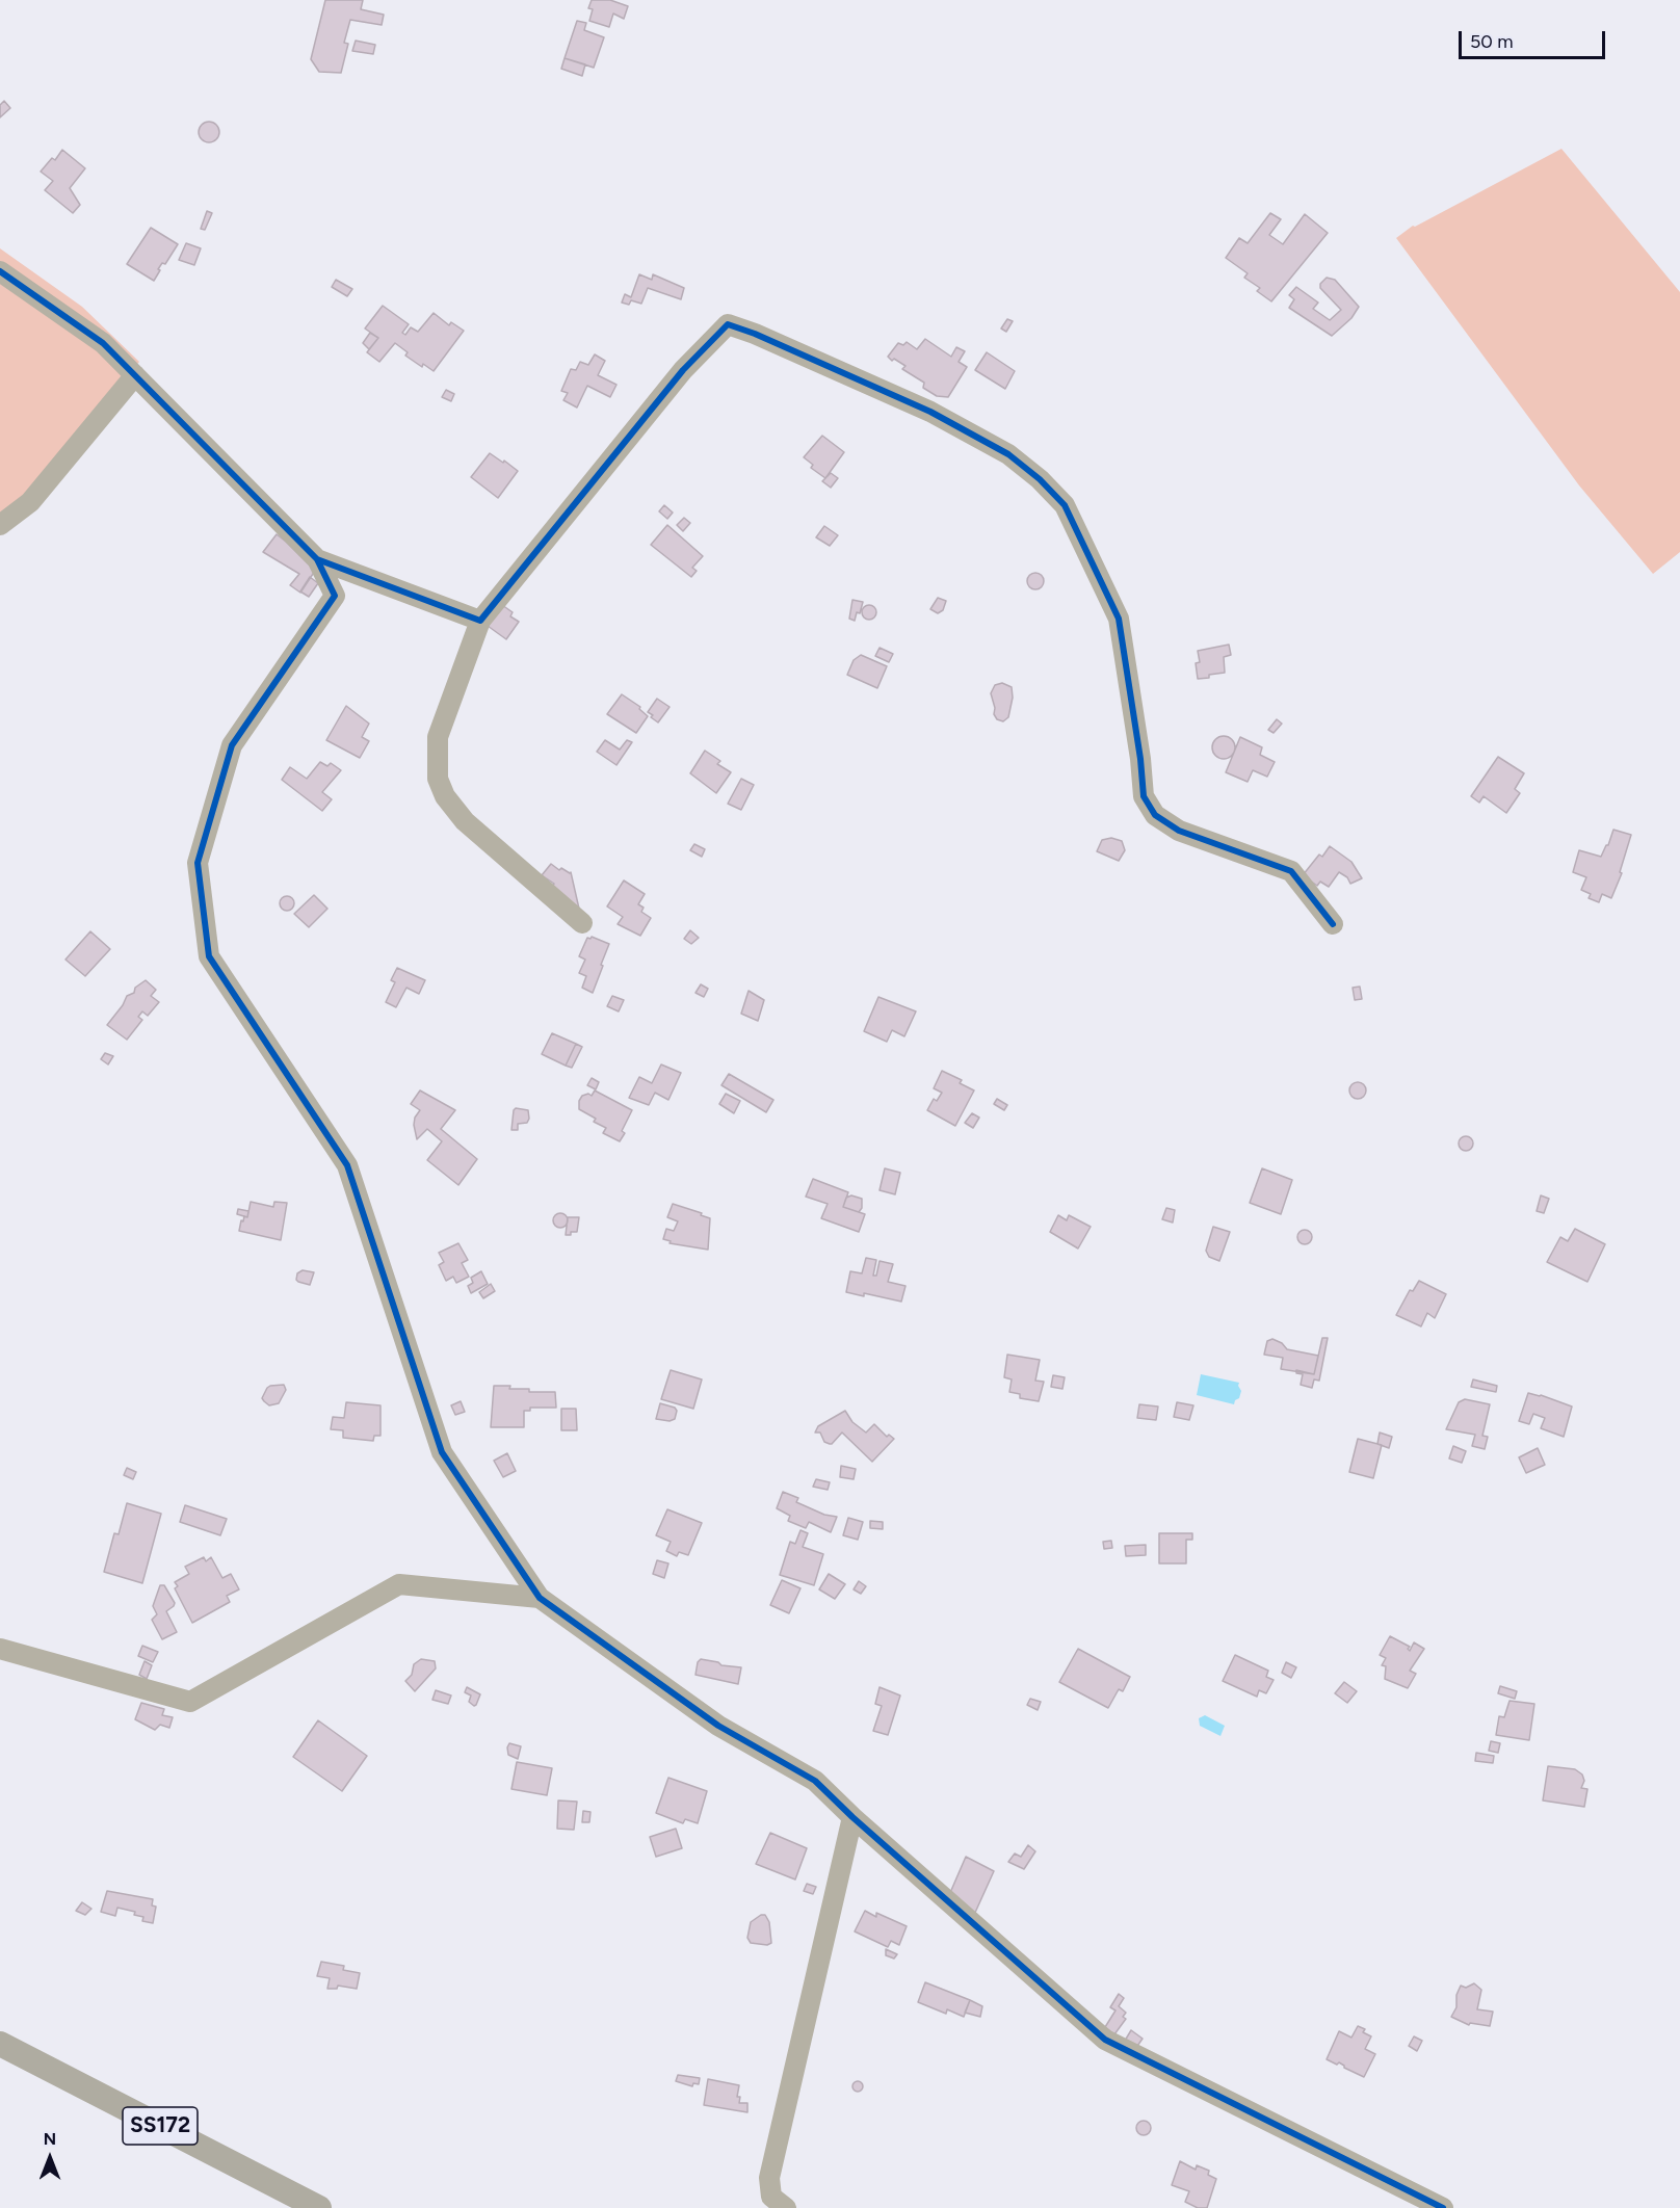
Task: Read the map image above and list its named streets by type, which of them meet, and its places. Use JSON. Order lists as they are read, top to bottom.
{
  "streets": {
    "main road": ["SS172"]
  },
  "scale_bar": "50 m",
  "north": "top"
}
